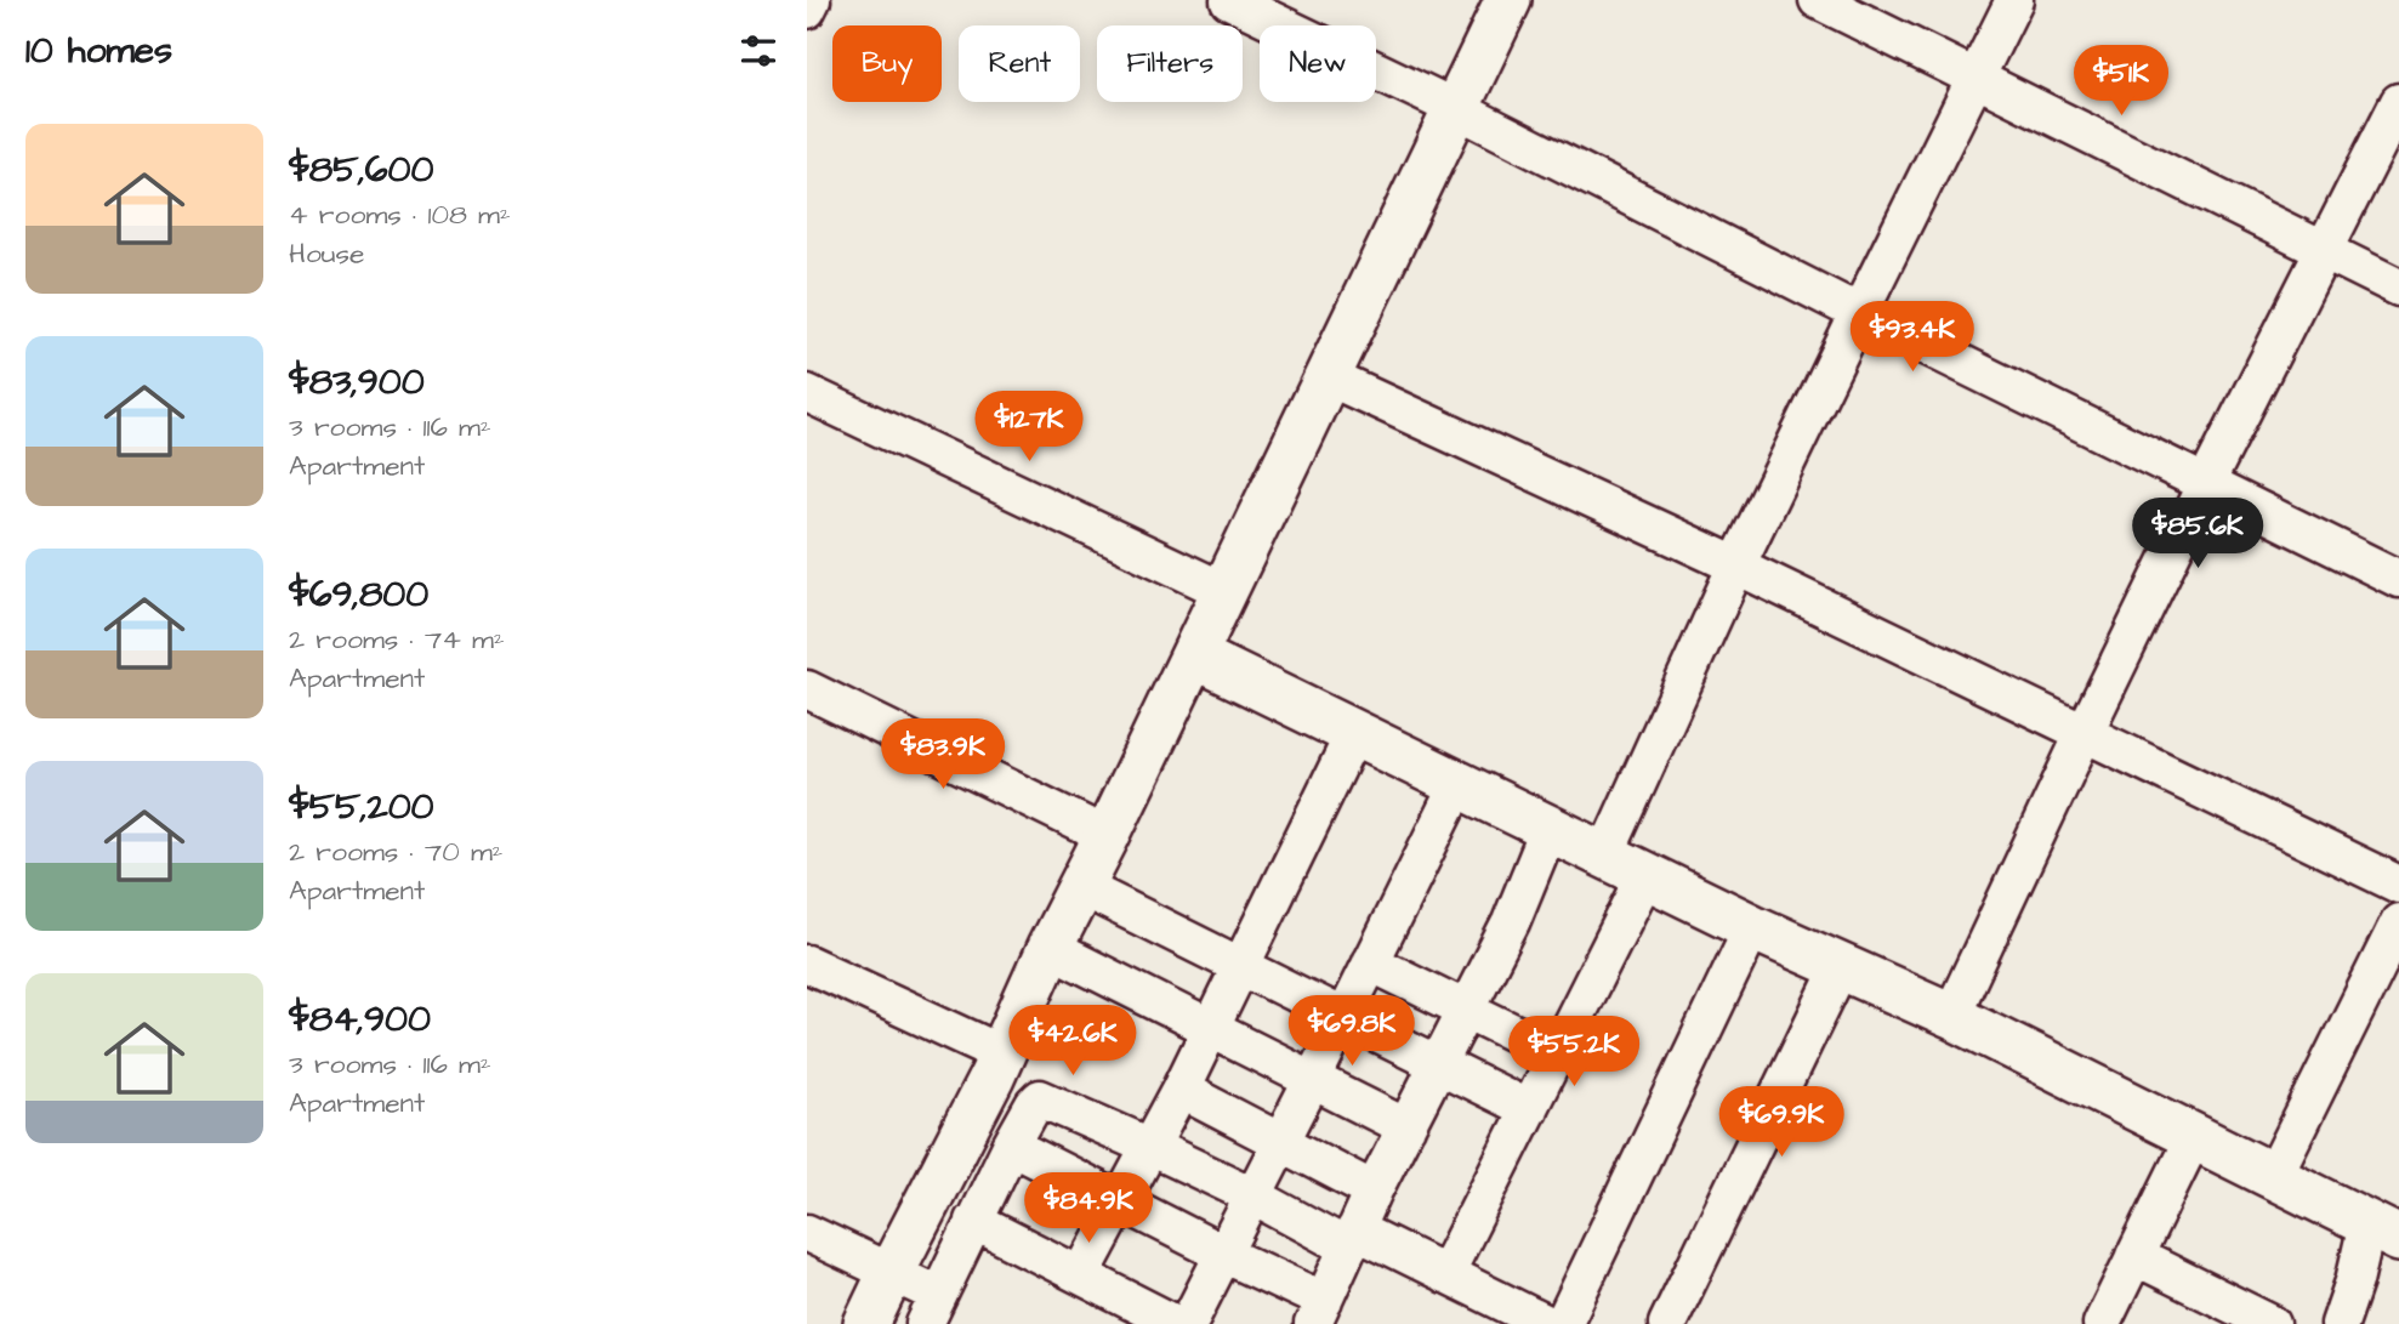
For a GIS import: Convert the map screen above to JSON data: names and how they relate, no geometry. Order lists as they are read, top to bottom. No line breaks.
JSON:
{"page":{"heading":"10 homes","chip":["Buy","Rent","Filters","New"],"price":["$51K","$93.4K","$127K","$85.6K","$83.9K","$69.8K","$42.6K","$55.2K","$69.9K","$84.9K"],"list":[{"name":"$85,600","note":"4 rooms · 108 m² · House"},{"name":"$83,900","note":"3 rooms · 116 m² · Apartment"},{"name":"$69,800","note":"2 rooms · 74 m² · Apartment"},{"name":"$55,200","note":"2 rooms · 70 m² · Apartment"},{"name":"$84,900","note":"3 rooms · 116 m² · Apartment"}]}}
